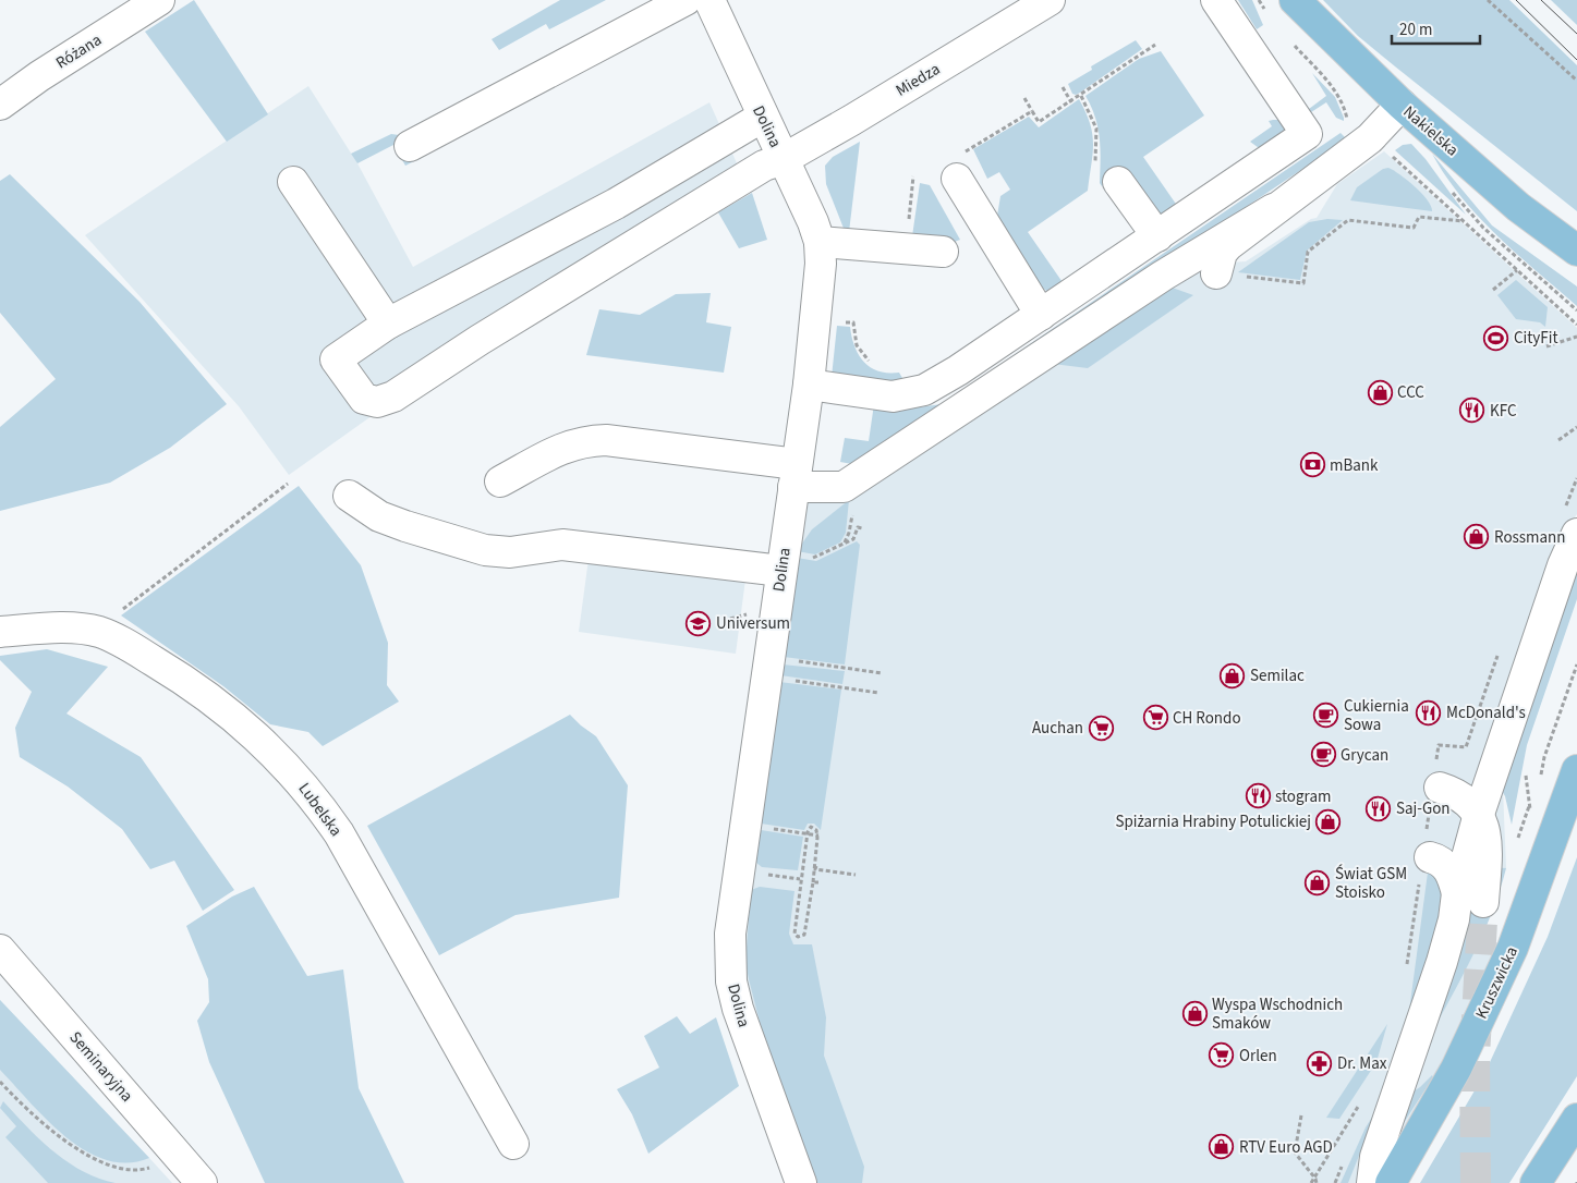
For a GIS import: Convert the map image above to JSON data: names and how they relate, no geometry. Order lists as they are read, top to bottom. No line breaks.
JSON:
{"streets":{"main road":["Nakielska","Kruszwicka"],"street":["Różana","Miedza","Dolina","Lubelska","Seminaryjna"]},"crossings":[["Miedza","Dolina"]],"places":{"sports":["CityFit"],"shop":["CCC","Rossmann","Semilac","Spiżarnia Hrabiny Potulickiej","Świat GSM Stoisko","Wyspa Wschodnich Smaków","RTV Euro AGD"],"restaurant":["KFC","McDonald's","stogram","Saj-Gon"],"bank":["mBank"],"school or university":["Universum"],"cafe":["Cukiernia Sowa","Grycan"],"supermarket":["CH Rondo","Auchan","Orlen"],"pharmacy":["Dr. Max"]},"scale_bar":"20 m"}
